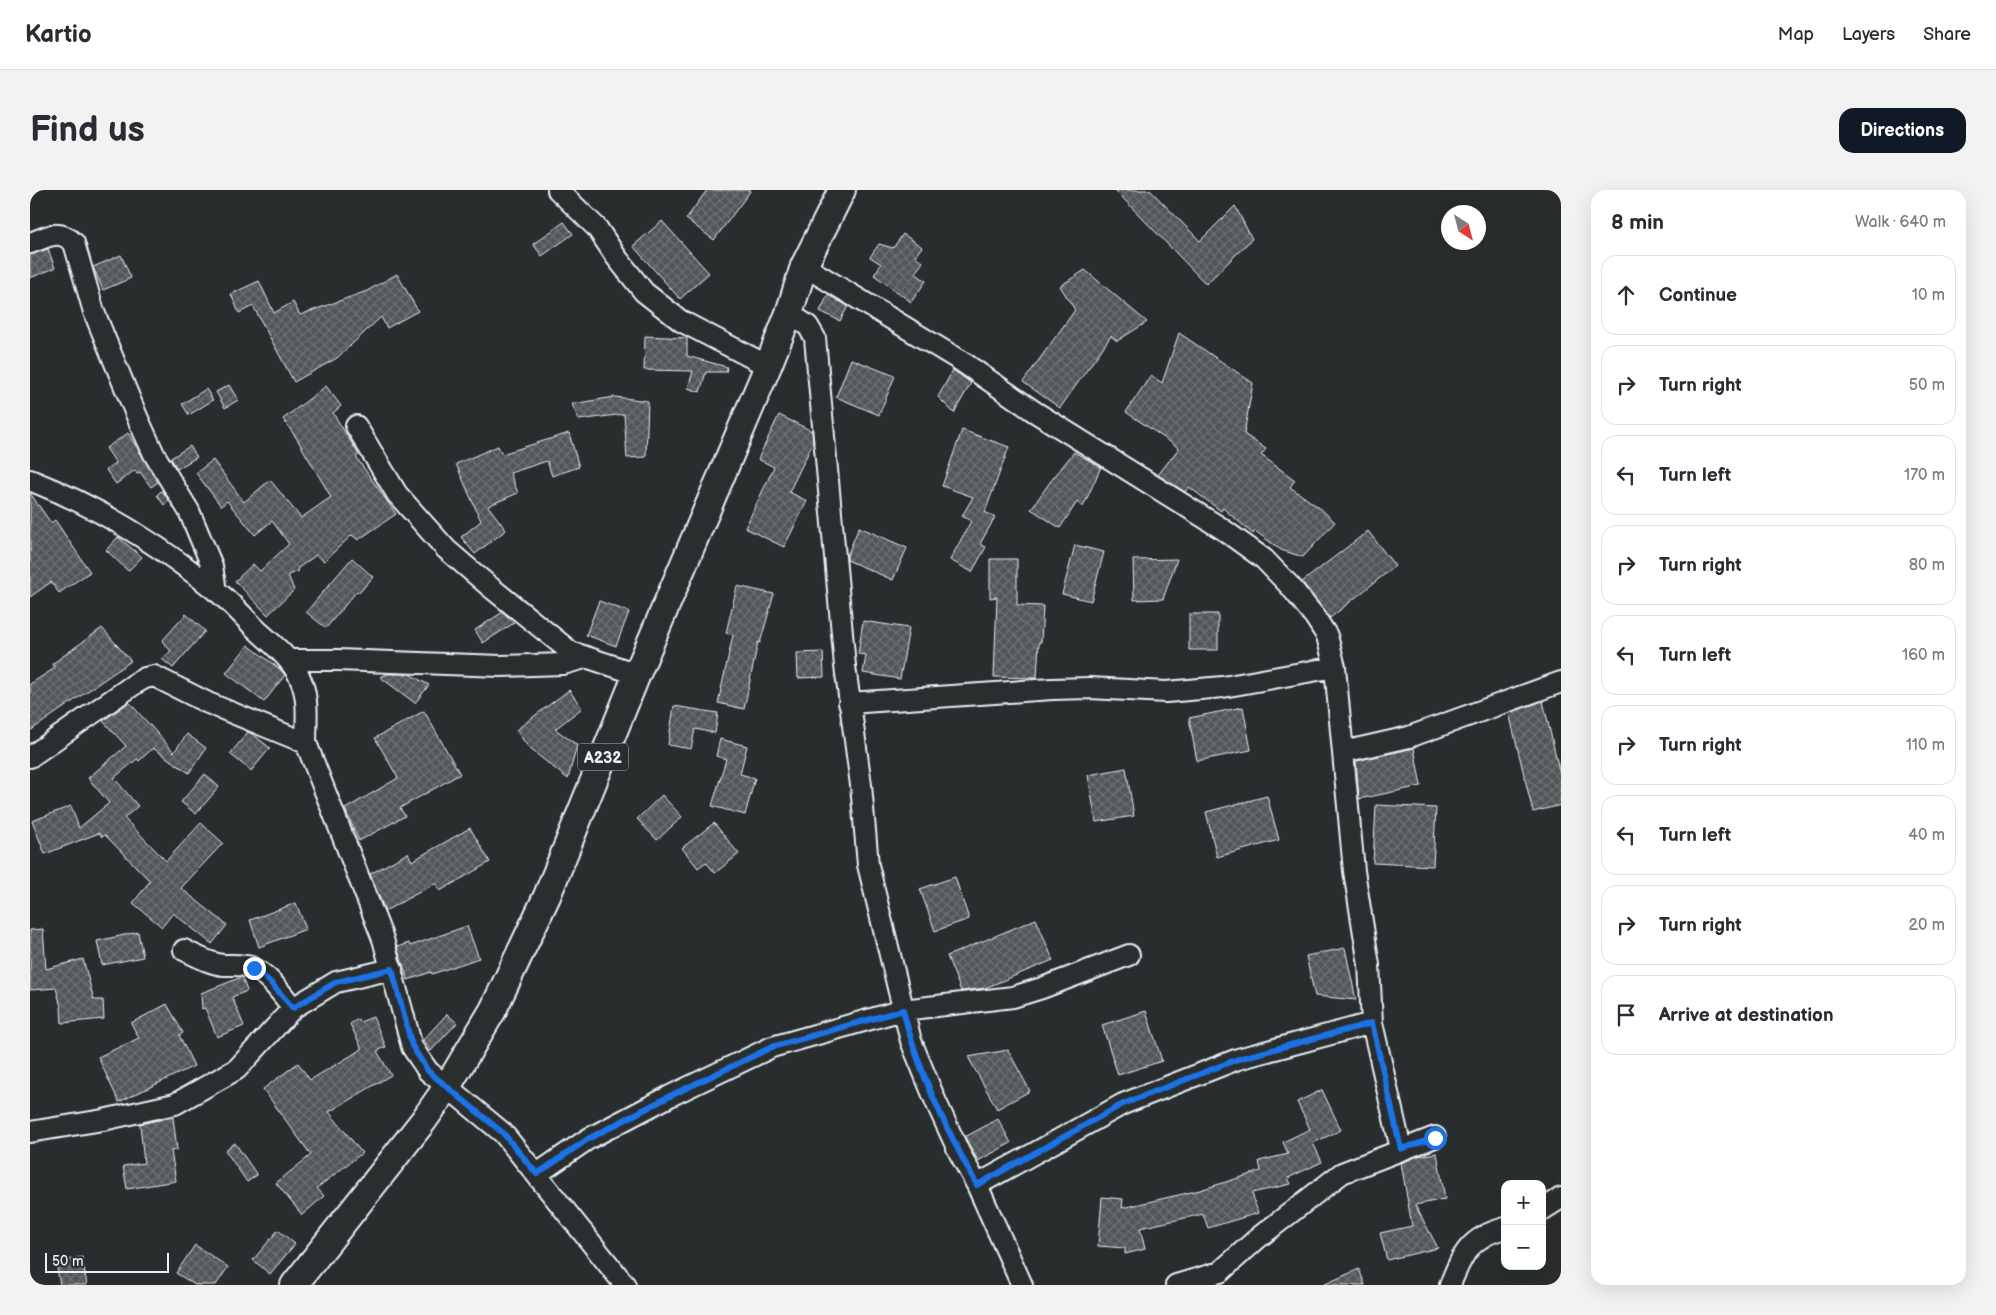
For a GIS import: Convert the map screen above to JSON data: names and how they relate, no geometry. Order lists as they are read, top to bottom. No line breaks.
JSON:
{"streets":{"main road":["A232"]},"scale_bar":"50 m","north":"bottom right","page":{"header":"Kartio","nav":["Map","Layers","Share"],"buttons":"Directions","title":"Find us","heading":["8 min","Walk · 640 m"],"list":[["Continue","10 m"],["Turn right","50 m"],["Turn left","170 m"],["Turn right","80 m"],["Turn left","160 m"],["Turn right","110 m"],["Turn left","40 m"],["Turn right","20 m"],"Arrive at destination"],"map_buttons":["+","−"],"scale":"50 m"}}
